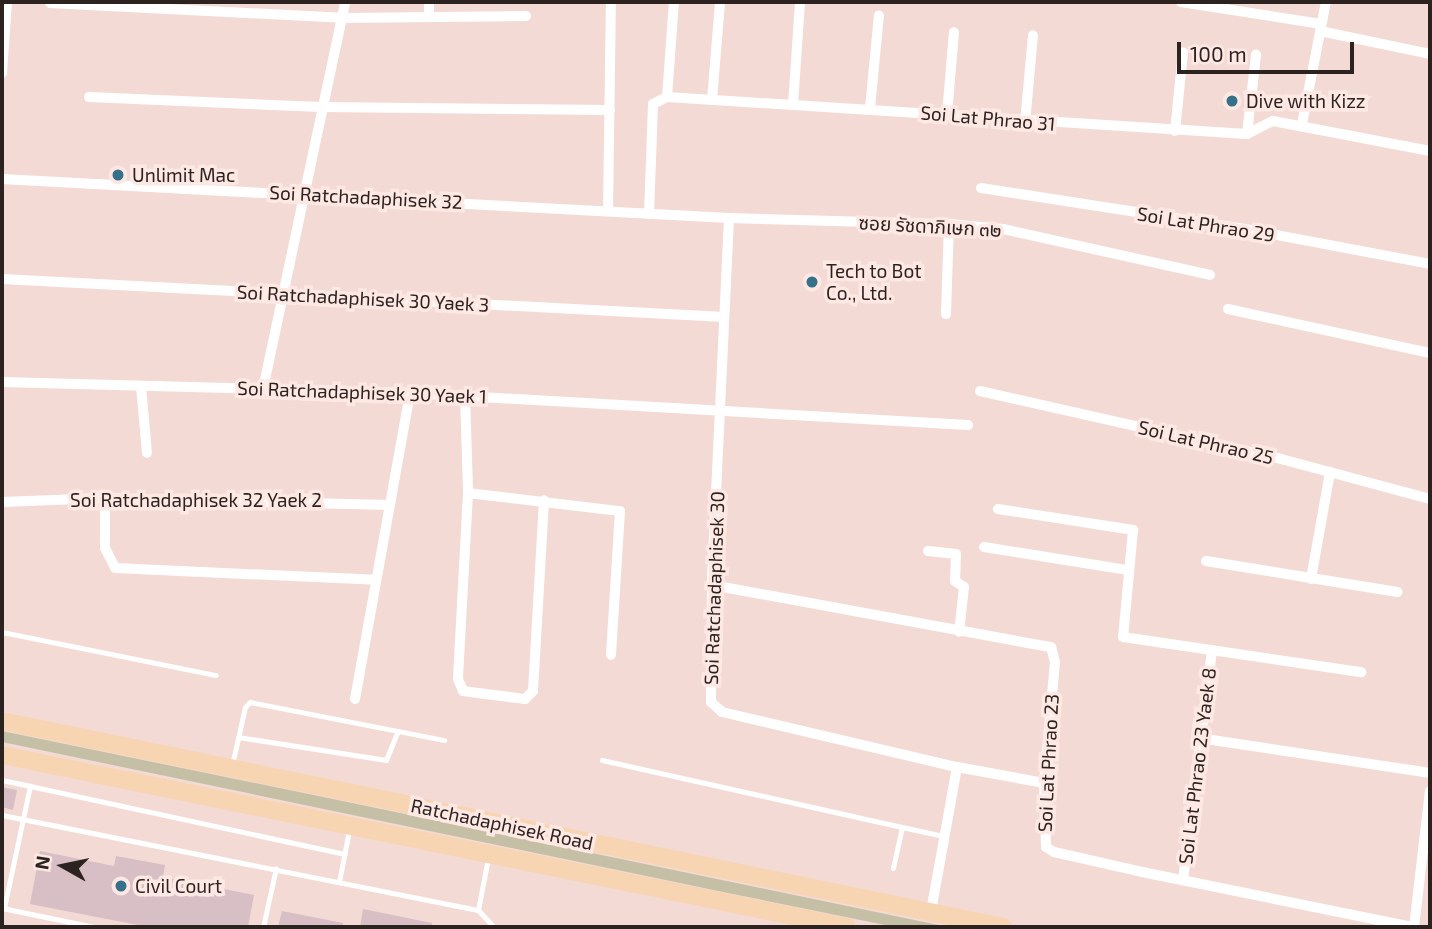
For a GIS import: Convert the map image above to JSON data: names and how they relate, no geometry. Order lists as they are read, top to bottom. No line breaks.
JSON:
{"streets":{"main road":["Ratchadaphisek Road"],"street":["Soi Lat Phrao 31","Soi Ratchadaphisek 32","Soi Lat Phrao 29","ซอย รัชดาภิเษก ๓๒","Soi Ratchadaphisek 30 Yaek 3","Soi Ratchadaphisek 30 Yaek 1","Soi Lat Phrao 25","Soi Ratchadaphisek 32 Yaek 2","Soi Ratchadaphisek 30","Soi Lat Phrao 23","Soi Lat Phrao 23 Yaek 8"]},"crossings":[["Soi Ratchadaphisek 32","ซอย รัชดาภิเษก ๓๒"],["Soi Ratchadaphisek 32","Soi Ratchadaphisek 30"],["ซอย รัชดาภิเษก ๓๒","Soi Ratchadaphisek 30"],["Soi Ratchadaphisek 30 Yaek 3","Soi Ratchadaphisek 30"],["Soi Ratchadaphisek 30 Yaek 1","Soi Ratchadaphisek 30"],["Soi Ratchadaphisek 30","Soi Lat Phrao 23"],["Soi Lat Phrao 23","Soi Lat Phrao 23 Yaek 8"]],"places":["Dive with Kizz","Unlimit Mac","Tech to Bot Co., Ltd.","Civil Court"],"scale_bar":"100 m","north":"left"}
